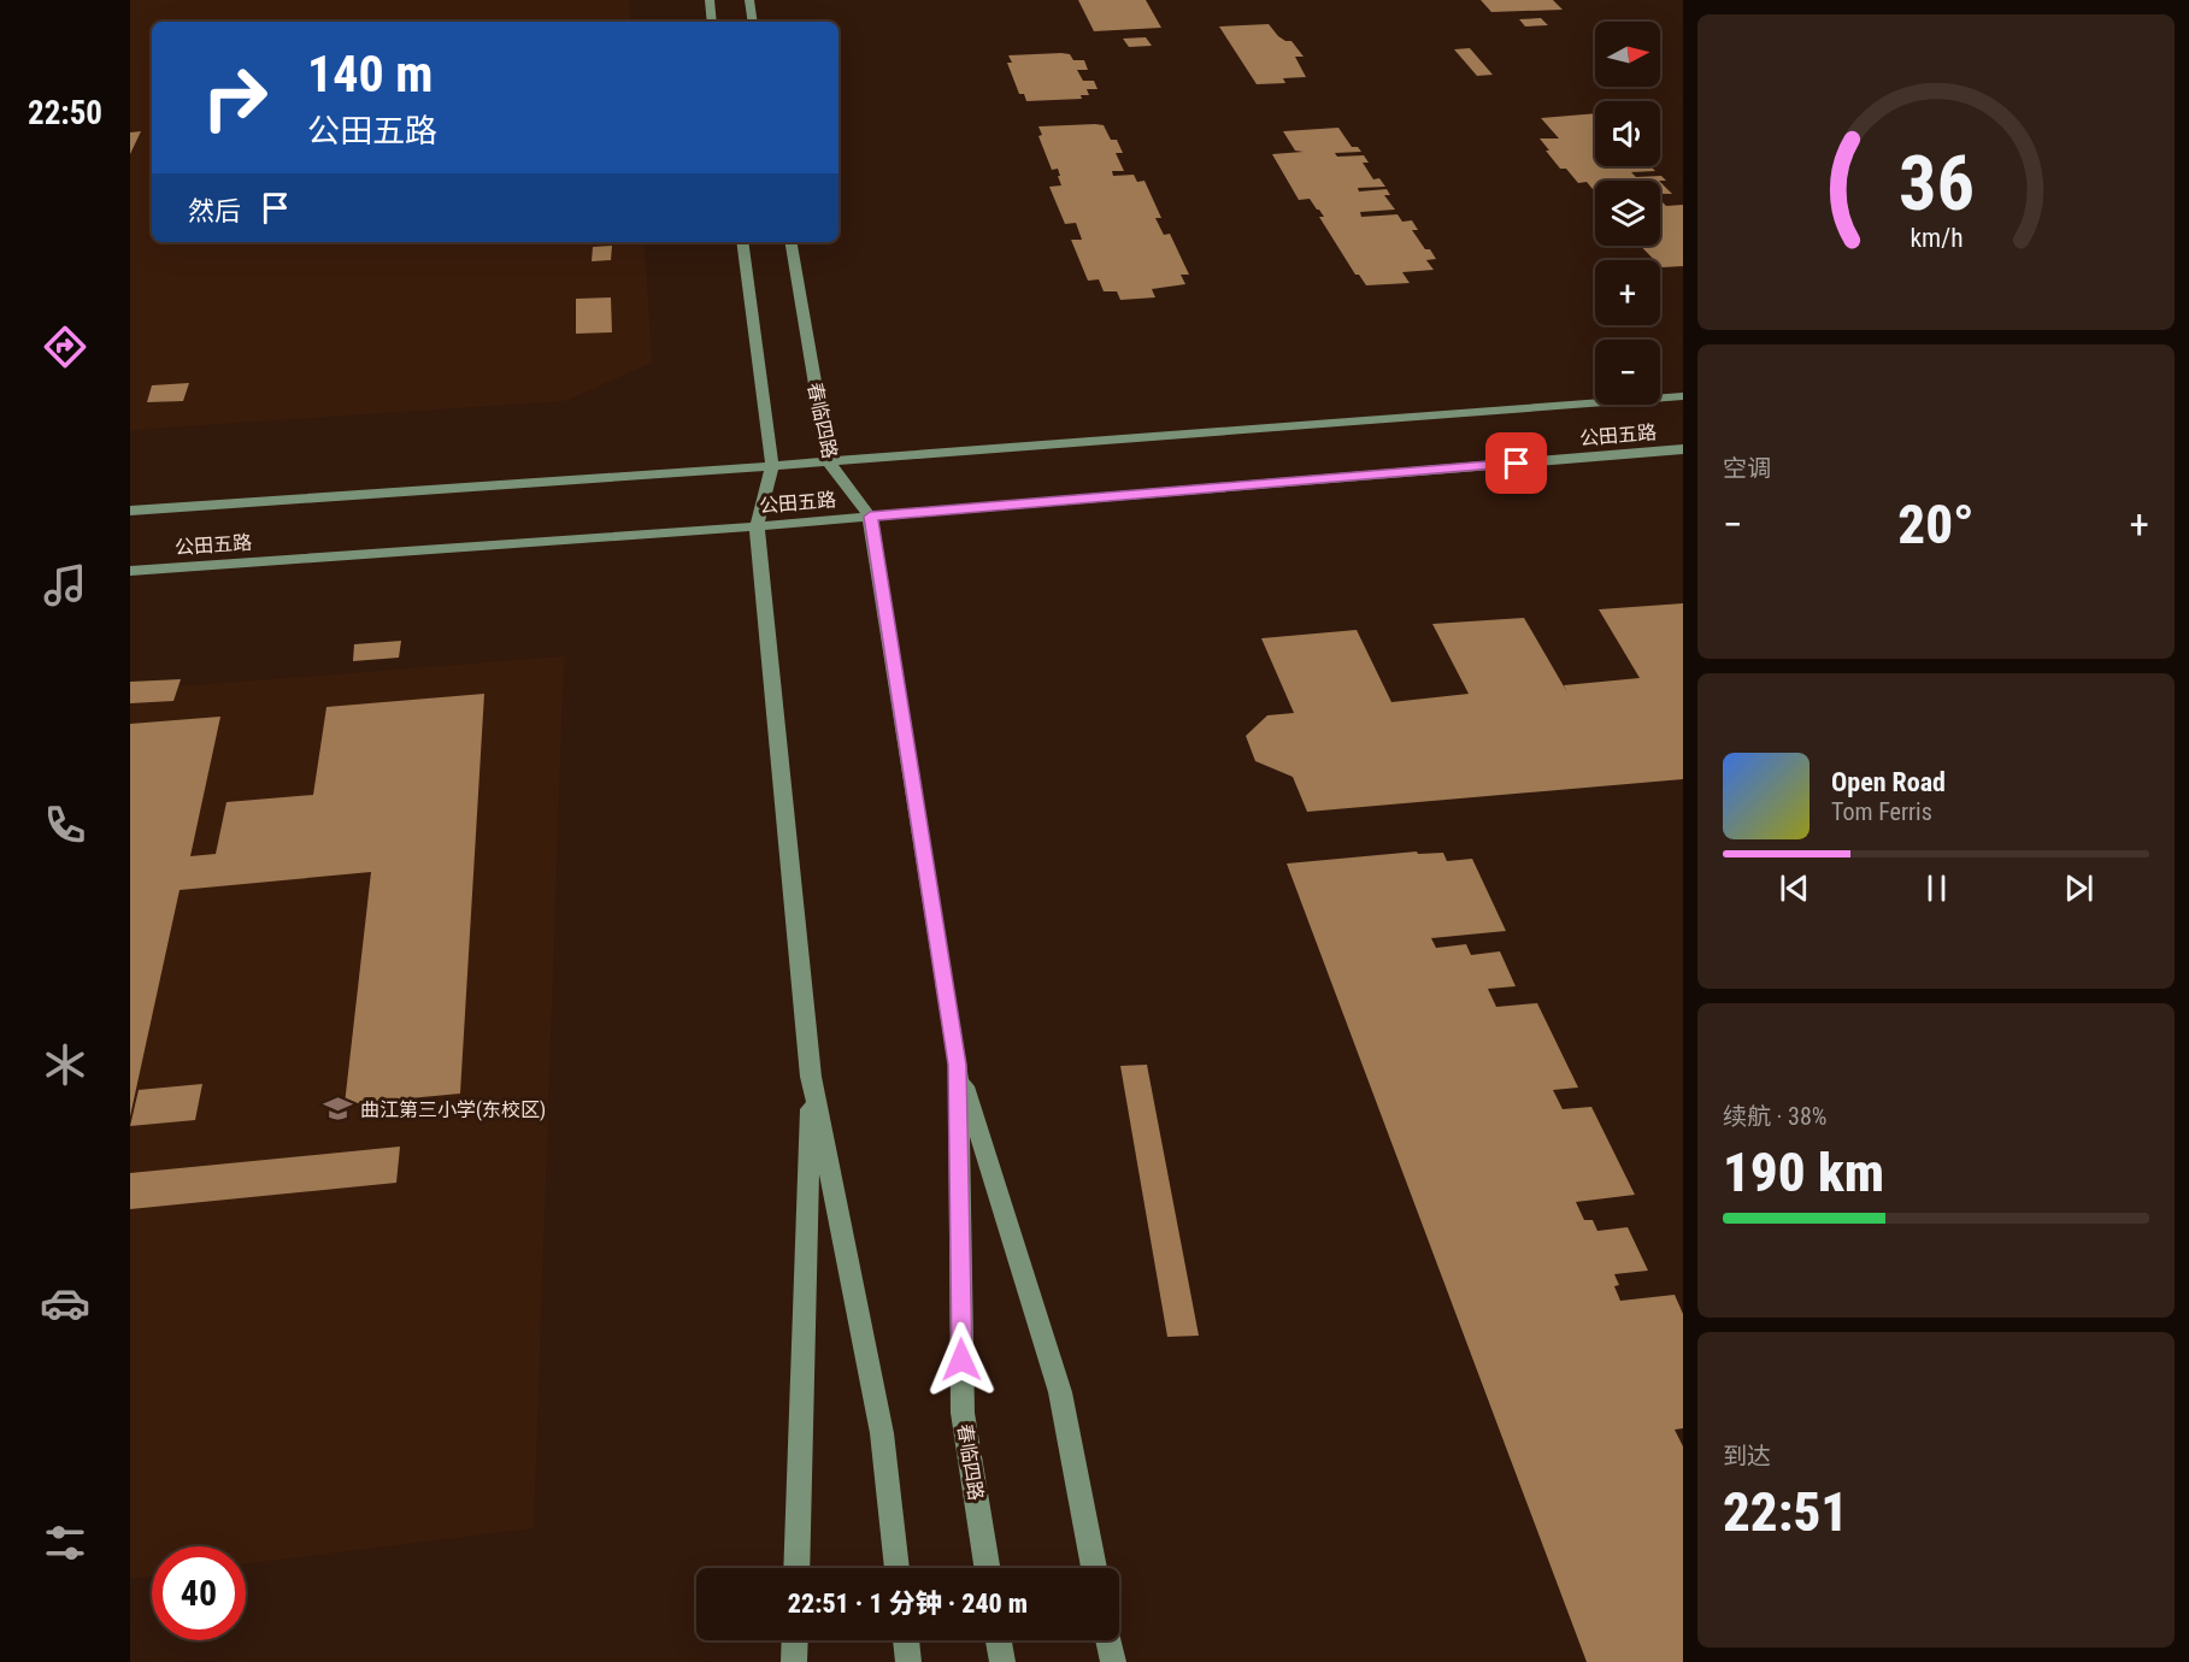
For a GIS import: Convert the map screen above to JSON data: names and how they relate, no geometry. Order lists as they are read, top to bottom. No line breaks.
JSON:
{"streets":{"street":["春临四路","公田五路"]},"crossings":[["春临四路","公田五路"]],"places":{"school or university":["曲江第三小学(东校区)"]},"north":"right","page":{"tabs":"22:50","map_buttons":["+","−"],"turn":["140 m","公田五路"],"then":"然后","tile":["空调",["续航 · 38%","190 km"],["到达","22:51"]],"heat":["−","20°","+"],"song":["Open Road","Tom Ferris"],"limit":"40","trip":"22:51 · 1 分钟 · 240 m","gauge":["36","km/h"]}}
